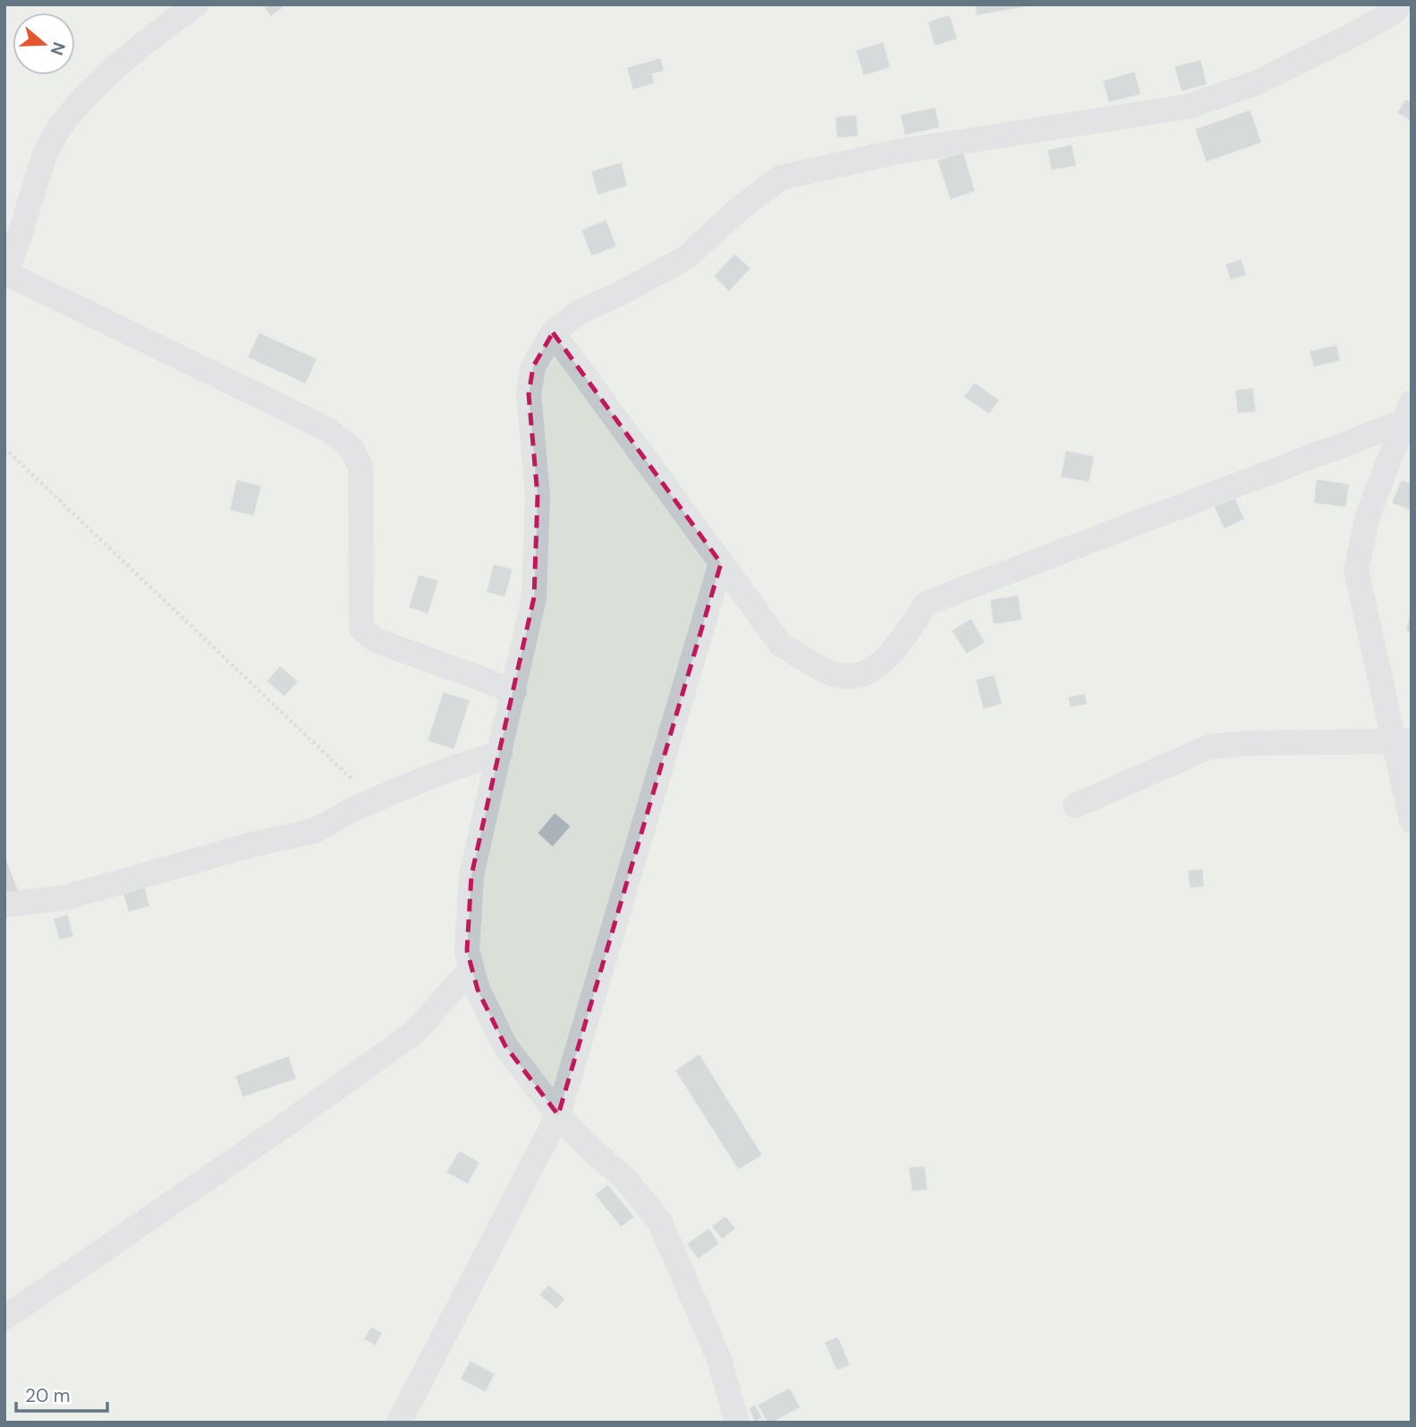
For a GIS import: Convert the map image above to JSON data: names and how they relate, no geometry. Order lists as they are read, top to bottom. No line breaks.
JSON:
{"scale_bar":"20 m","north":"right"}
